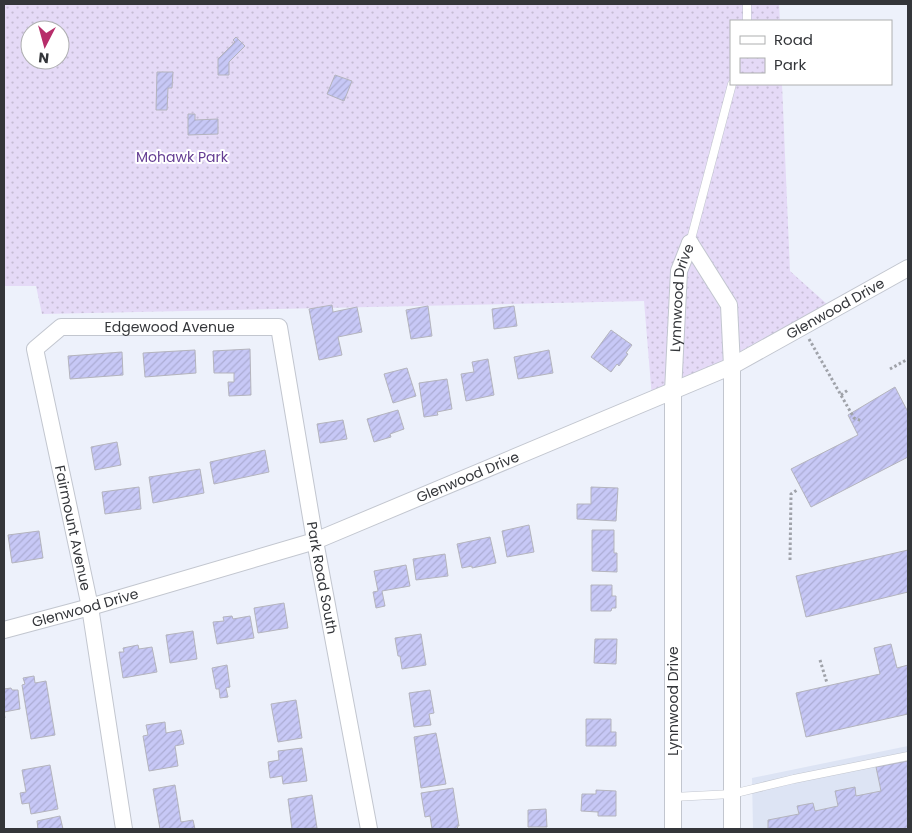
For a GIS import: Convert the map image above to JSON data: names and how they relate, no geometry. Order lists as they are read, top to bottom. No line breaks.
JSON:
{"streets":{"street":["Lynnwood Drive","Glenwood Drive","Edgewood Avenue","Fairmount Avenue","Park Road South"]},"crossings":[["Lynnwood Drive","Glenwood Drive"],["Glenwood Drive","Fairmount Avenue"],["Glenwood Drive","Park Road South"],["Edgewood Avenue","Fairmount Avenue"],["Edgewood Avenue","Park Road South"]],"parks":["Mohawk Park"],"legend":["Road","Park"],"north":"bottom"}
